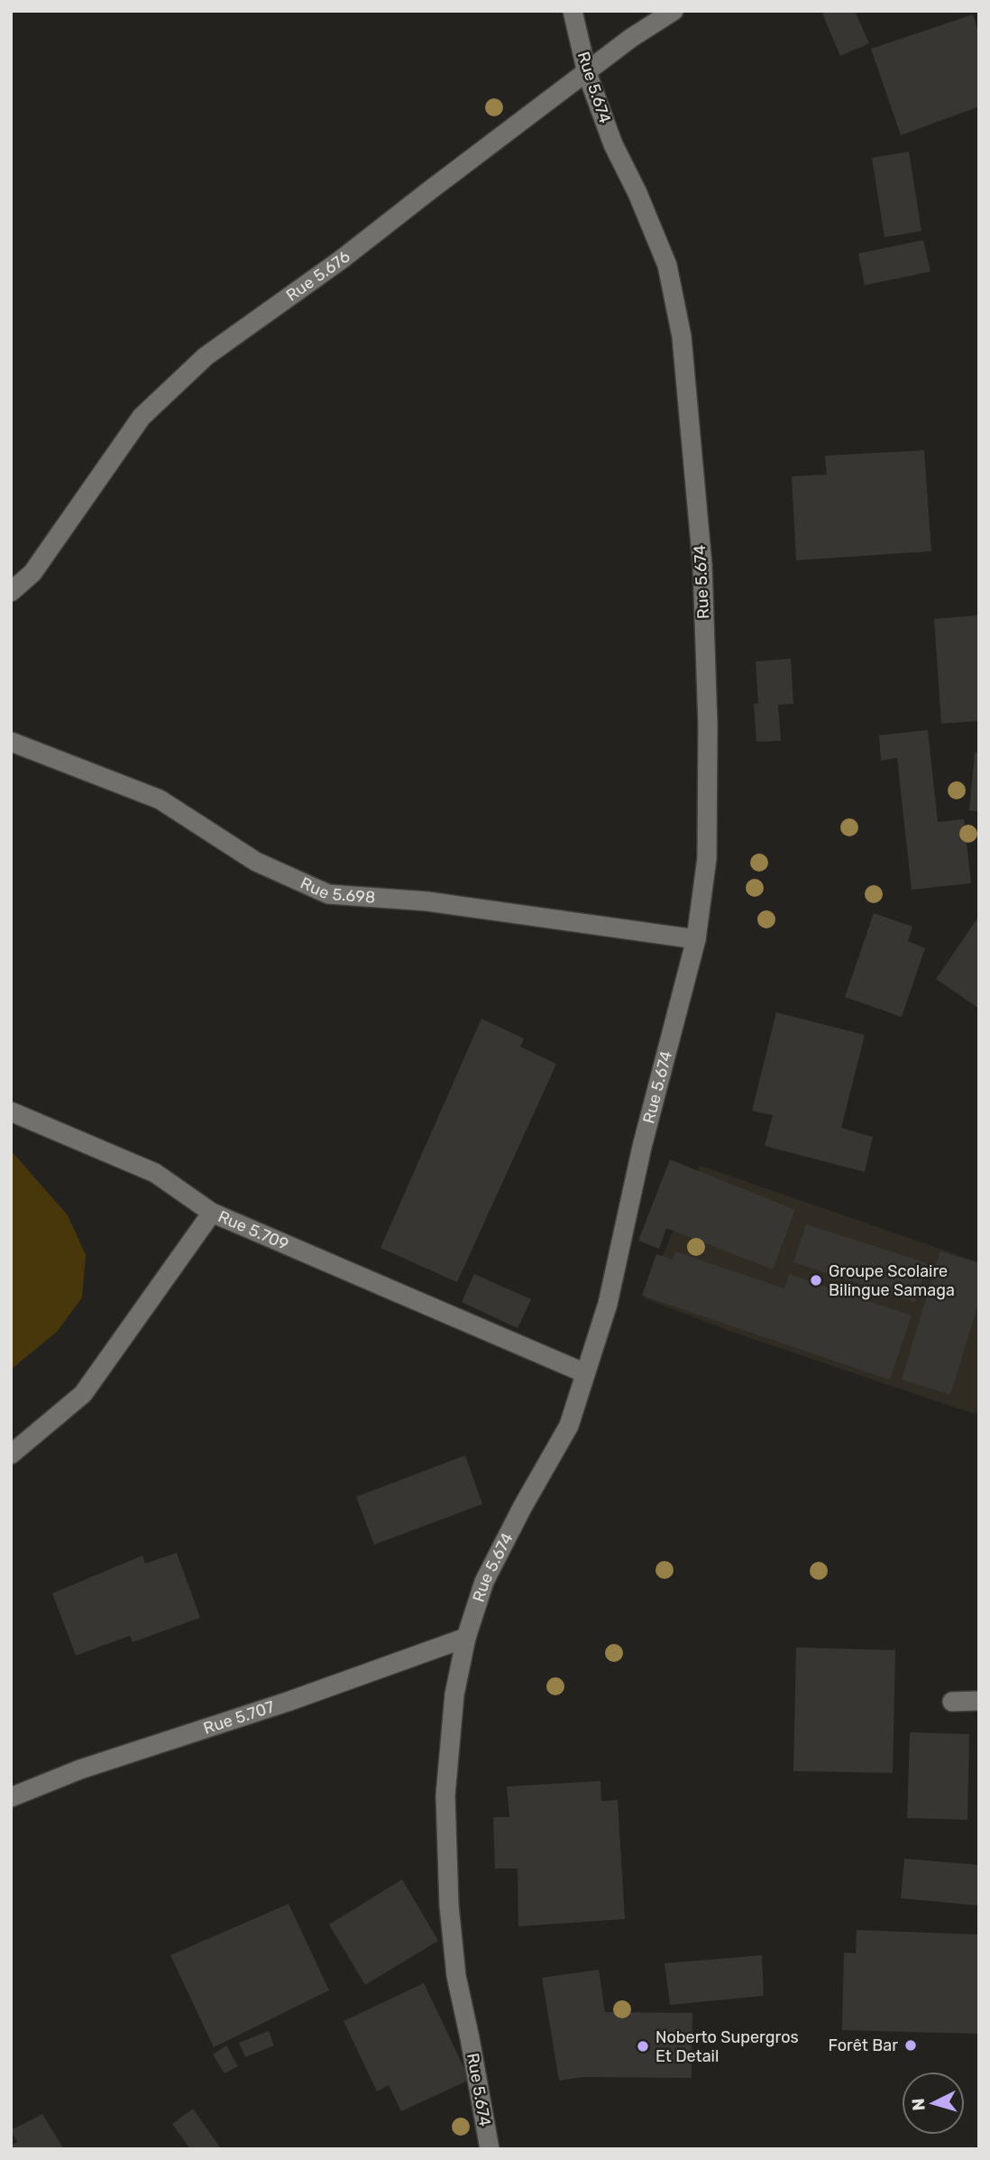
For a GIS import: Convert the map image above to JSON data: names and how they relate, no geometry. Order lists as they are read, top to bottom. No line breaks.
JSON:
{"streets":{"street":["Rue 5.674","Rue 5.676","Rue 5.698","Rue 5.709","Rue 5.707"]},"crossings":[["Rue 5.674","Rue 5.676"],["Rue 5.674","Rue 5.698"],["Rue 5.674","Rue 5.709"],["Rue 5.674","Rue 5.707"]],"places":["Groupe Scolaire Bilingue Samaga","Forêt Bar","Noberto Supergros Et Detail"],"north":"left"}
